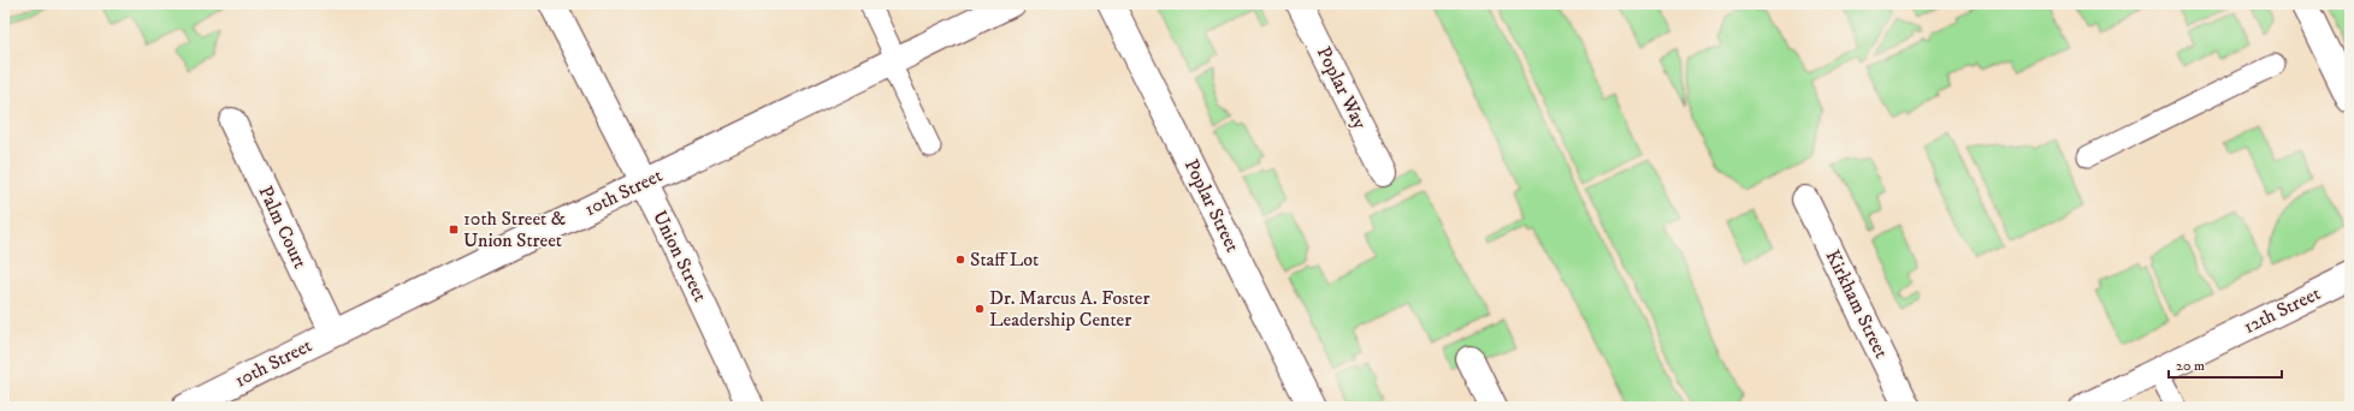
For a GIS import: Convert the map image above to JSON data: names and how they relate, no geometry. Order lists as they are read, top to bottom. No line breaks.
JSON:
{"streets":{"street":["Poplar Way","10th Street","Poplar Street","Palm Court","Union Street","Kirkham Street","12th Street"]},"crossings":[["10th Street","Palm Court"],["10th Street","Union Street"]],"places":{"transit":["10th Street & Union Street"],"other":["Staff Lot","Dr. Marcus A. Foster Leadership Center"]},"scale_bar":"20 m"}
